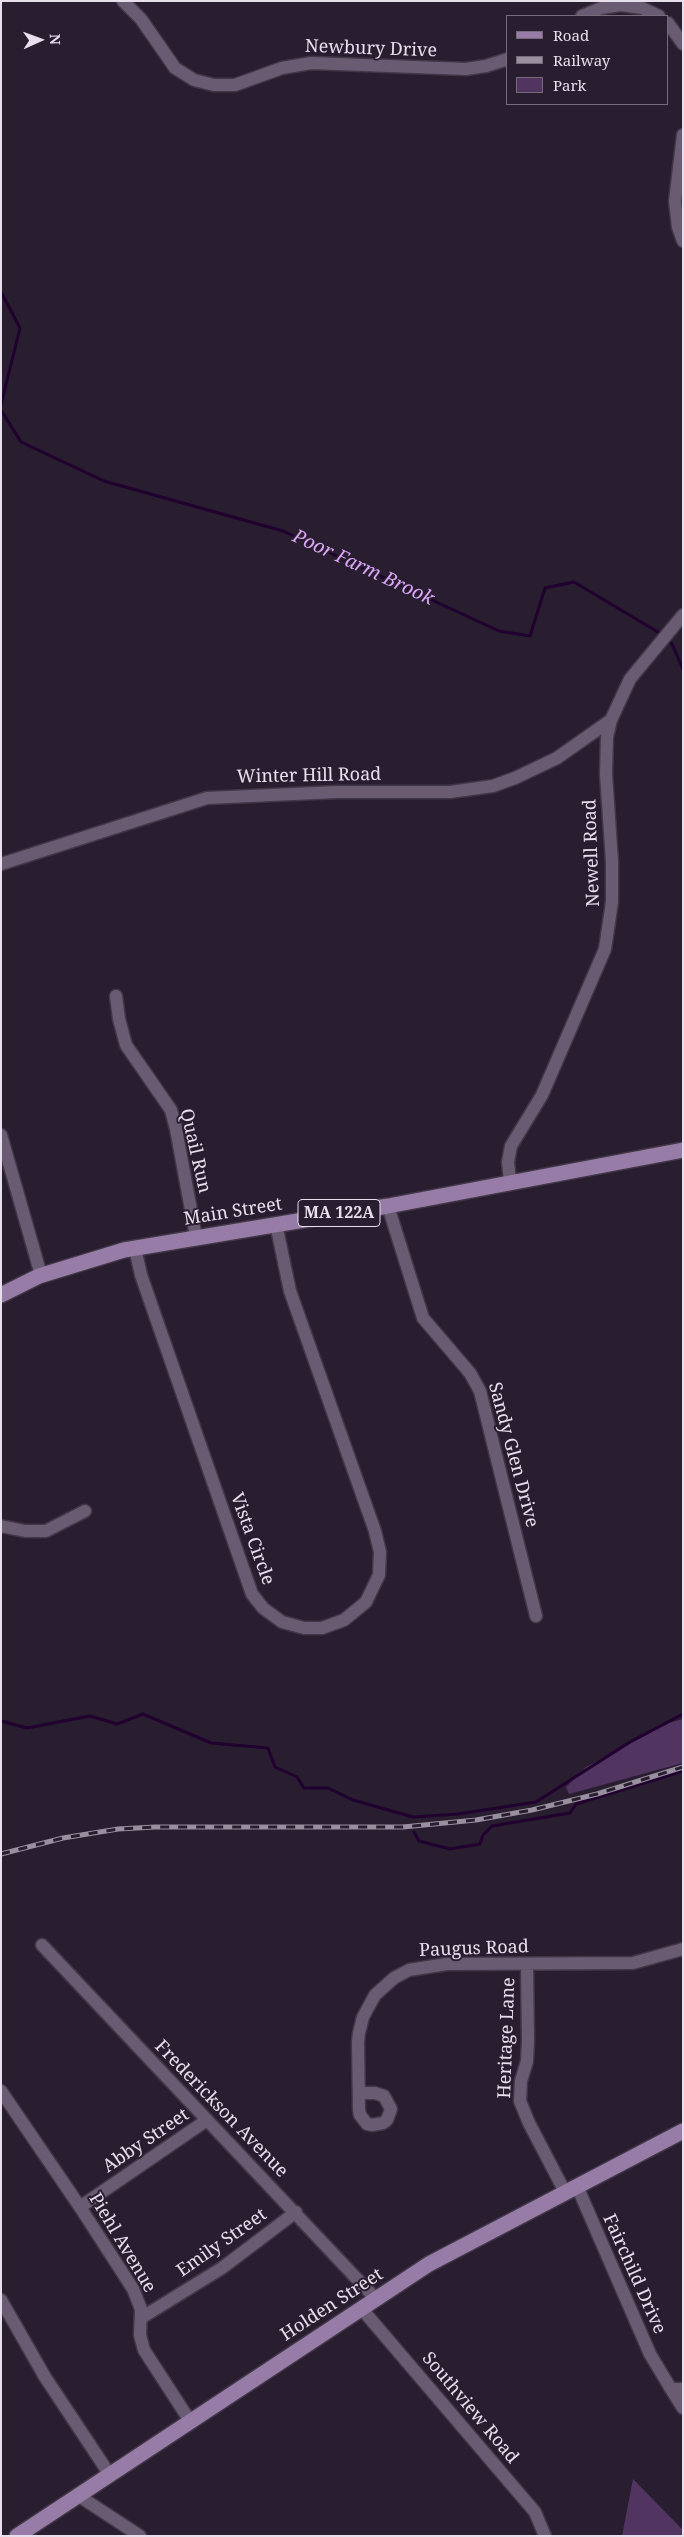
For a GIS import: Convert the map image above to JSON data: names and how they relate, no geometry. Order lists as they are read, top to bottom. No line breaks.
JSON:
{"streets":{"main road":["Main Street","MA 122A","Holden Street"],"street":["Newbury Drive","Winter Hill Road","Newell Road","Quail Run","Sandy Glen Drive","Vista Circle","Paugus Road","Heritage Lane","Frederickson Avenue","Abby Street","Piehl Avenue","Emily Street","Fairchild Drive","Southview Road"]},"crossings":[["Winter Hill Road","Newell Road"],["Newell Road","Main Street"],["Quail Run","Main Street"],["Main Street","Sandy Glen Drive"],["Main Street","Vista Circle"],["Paugus Road","Heritage Lane"],["Heritage Lane","Fairchild Drive"],["Heritage Lane","Holden Street"],["Frederickson Avenue","Abby Street"],["Frederickson Avenue","Emily Street"],["Frederickson Avenue","Holden Street"],["Abby Street","Piehl Avenue"],["Piehl Avenue","Emily Street"],["Piehl Avenue","Holden Street"],["Fairchild Drive","Holden Street"],["Holden Street","Southview Road"]],"water":["Poor Farm Brook"],"legend":["Road","Railway","Park"],"north":"right"}
